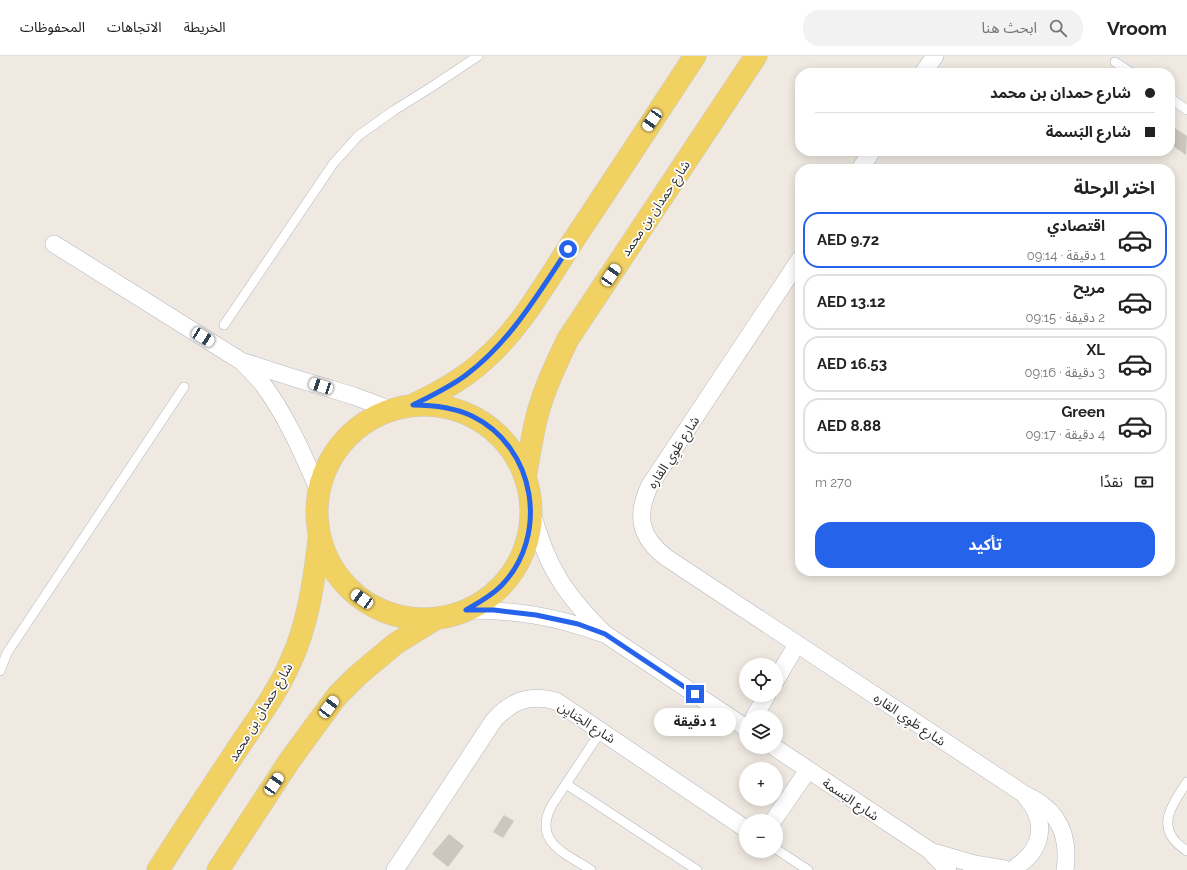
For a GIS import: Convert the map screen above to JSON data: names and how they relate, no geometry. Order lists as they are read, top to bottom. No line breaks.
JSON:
{"streets":{"main road":["شارع حمدان بن محمد"],"street":["شارع طَوِي القاره","شارع الجَنايِن","شارع البَسمة"]},"crossings":[["شارع طَوِي القاره","شارع البَسمة"]],"page":{"header":"Vroom","search":"ابحث هنا","nav":["الخريطة","الاتجاهات","المحفوظات"],"banner":["شارع حمدان بن محمد","شارع البَسمة"],"heading":"اختر الرحلة","list":[{"name":"اقتصادي","note":"1 دقيقة · 09:14","value":"AED 9.72"},{"name":"مريح","note":"2 دقيقة · 09:15","value":"AED 13.12"},{"name":"XL","note":"3 دقيقة · 09:16","value":"AED 16.53"},{"name":"Green","note":"4 دقيقة · 09:17","value":"AED 8.88"}],"pay":["نقدًا","270 m"],"buttons":"تأكيد","map_buttons":["+","−"],"bubble":"1 دقيقة"}}
